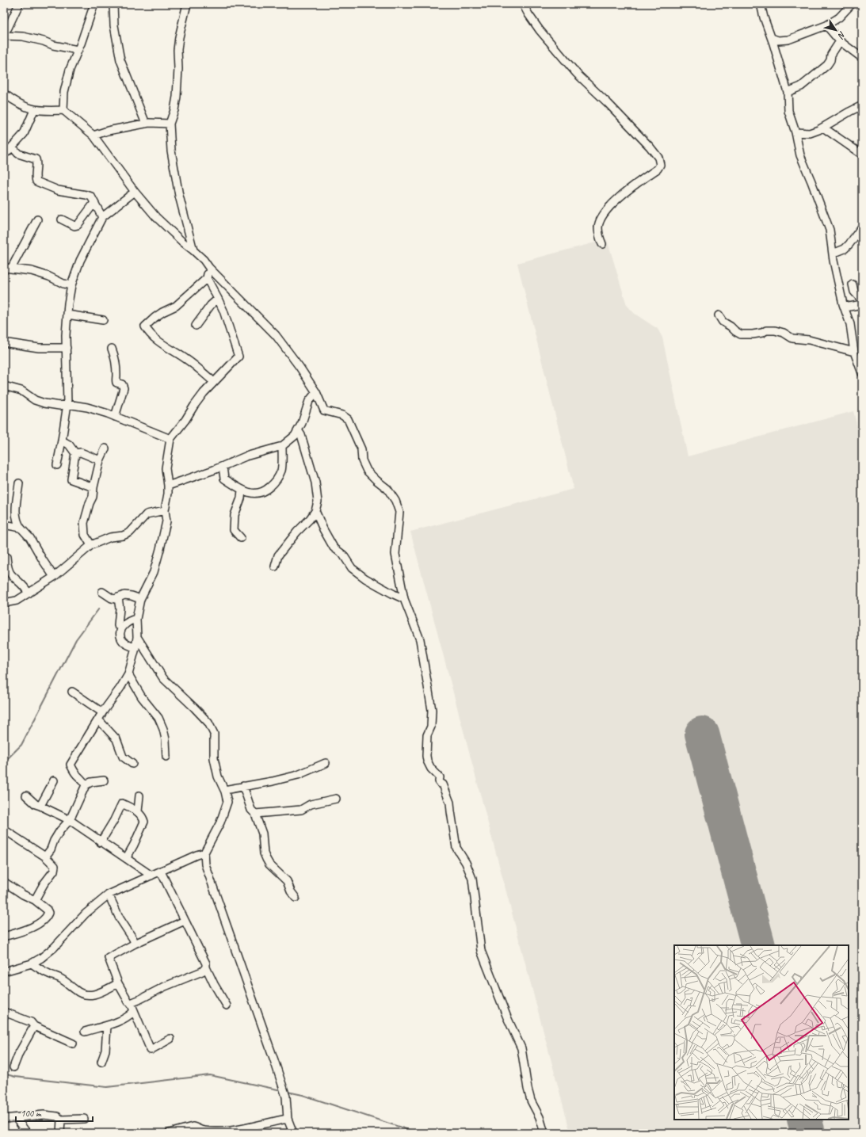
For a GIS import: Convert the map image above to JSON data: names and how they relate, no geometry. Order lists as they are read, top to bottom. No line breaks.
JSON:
{"scale_bar":"100 m","north":"bottom right"}
